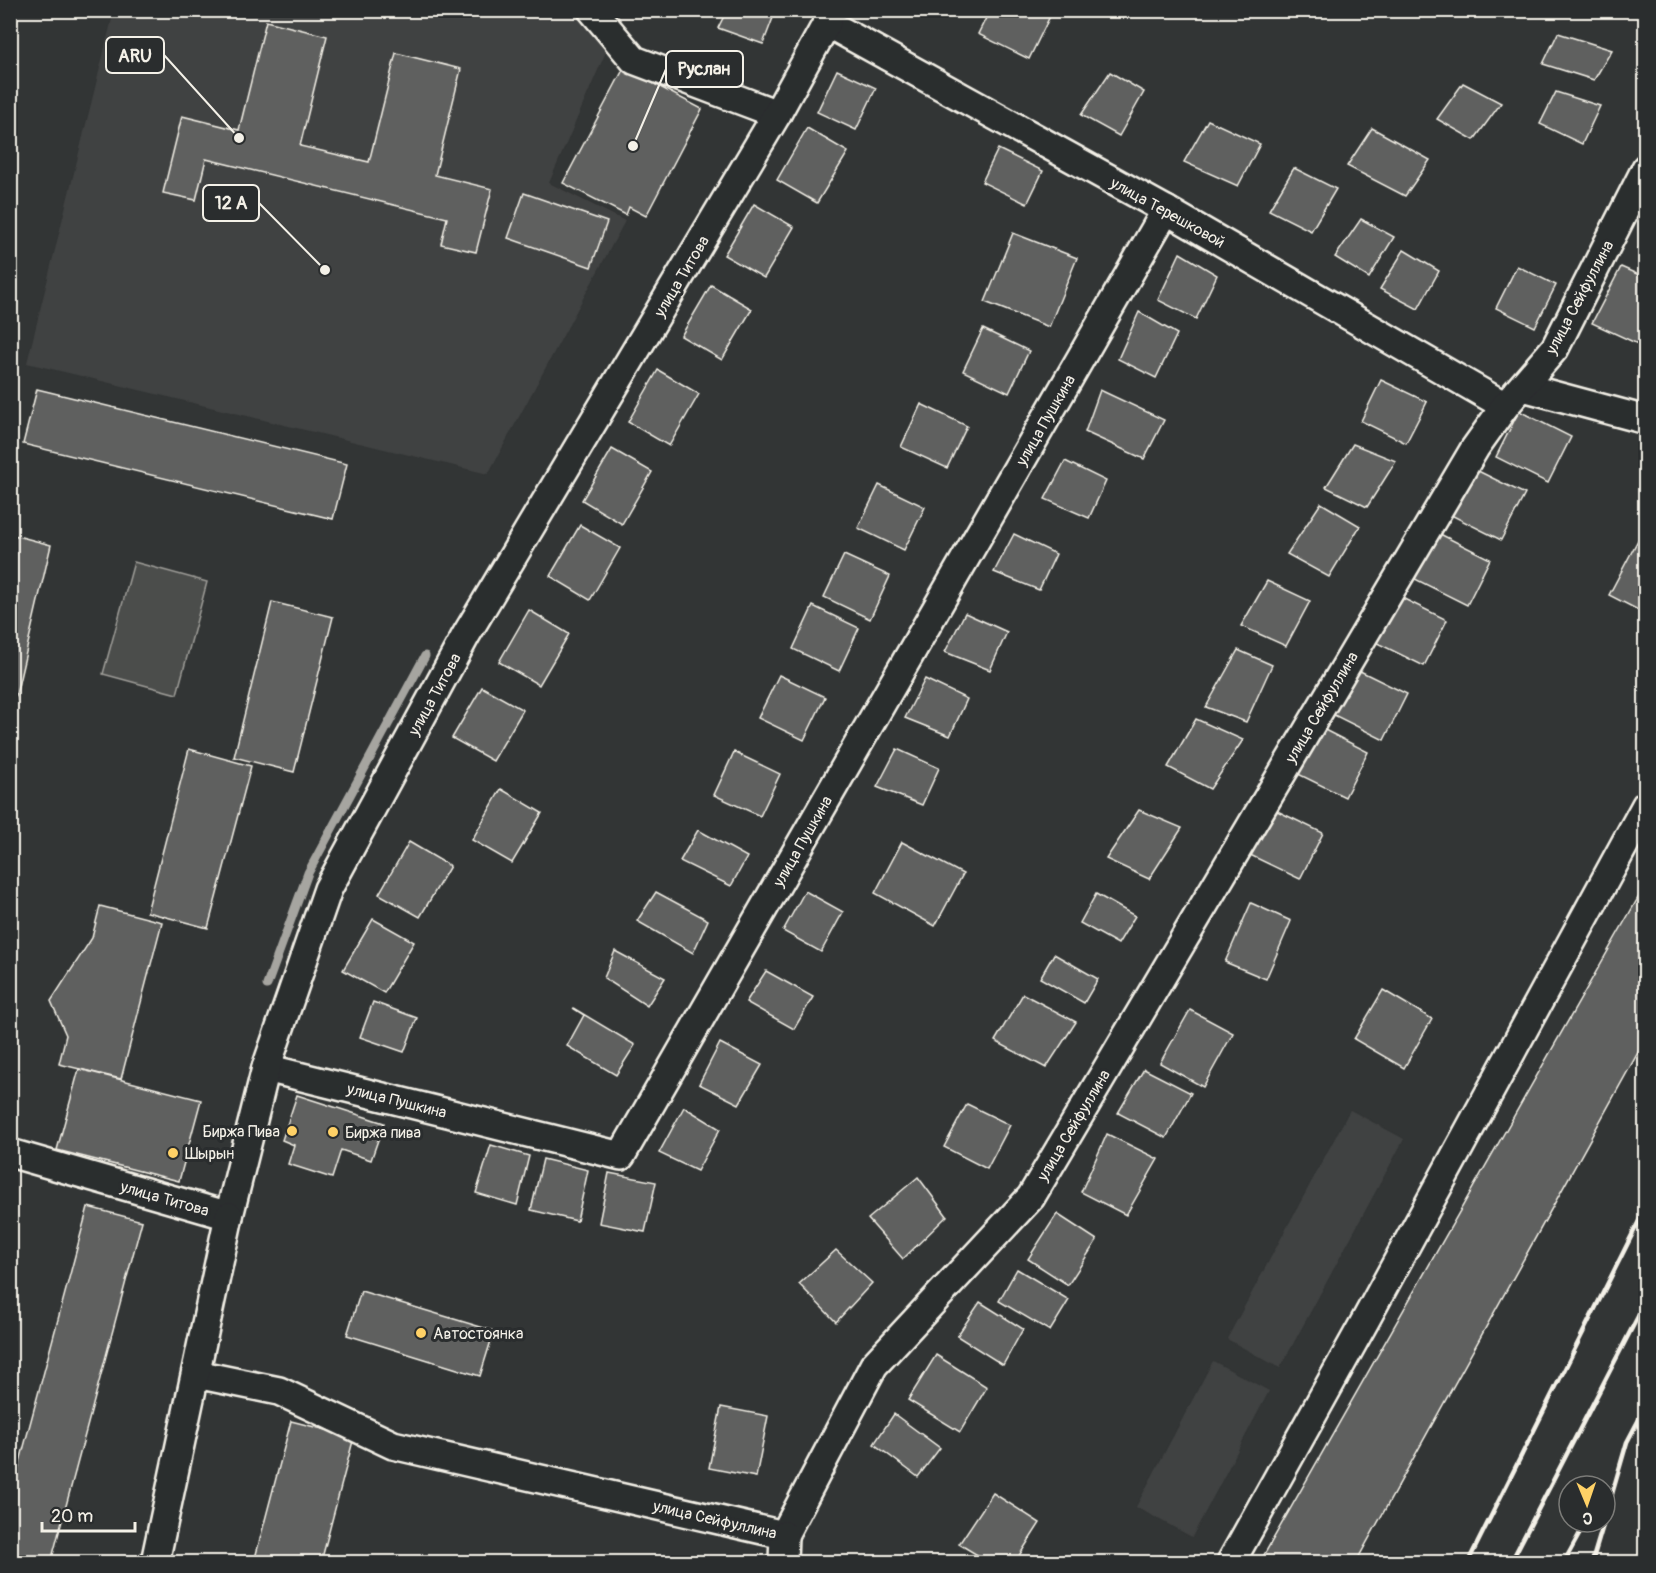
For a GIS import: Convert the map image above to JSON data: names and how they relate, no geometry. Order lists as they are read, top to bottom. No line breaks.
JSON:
{"streets":{"street":["улица Терешковой","улица Титова","улица Сейфуллина","улица Пушкина"]},"crossings":[["улица Терешковой","улица Титова"],["улица Терешковой","улица Сейфуллина"],["улица Терешковой","улица Пушкина"],["улица Титова","улица Пушкина"]],"places":["ARU","Руслан","12 А","Биржа Пива","Биржа пива","Шырын","Автостоянка"],"scale_bar":"20 m","north":"bottom"}
